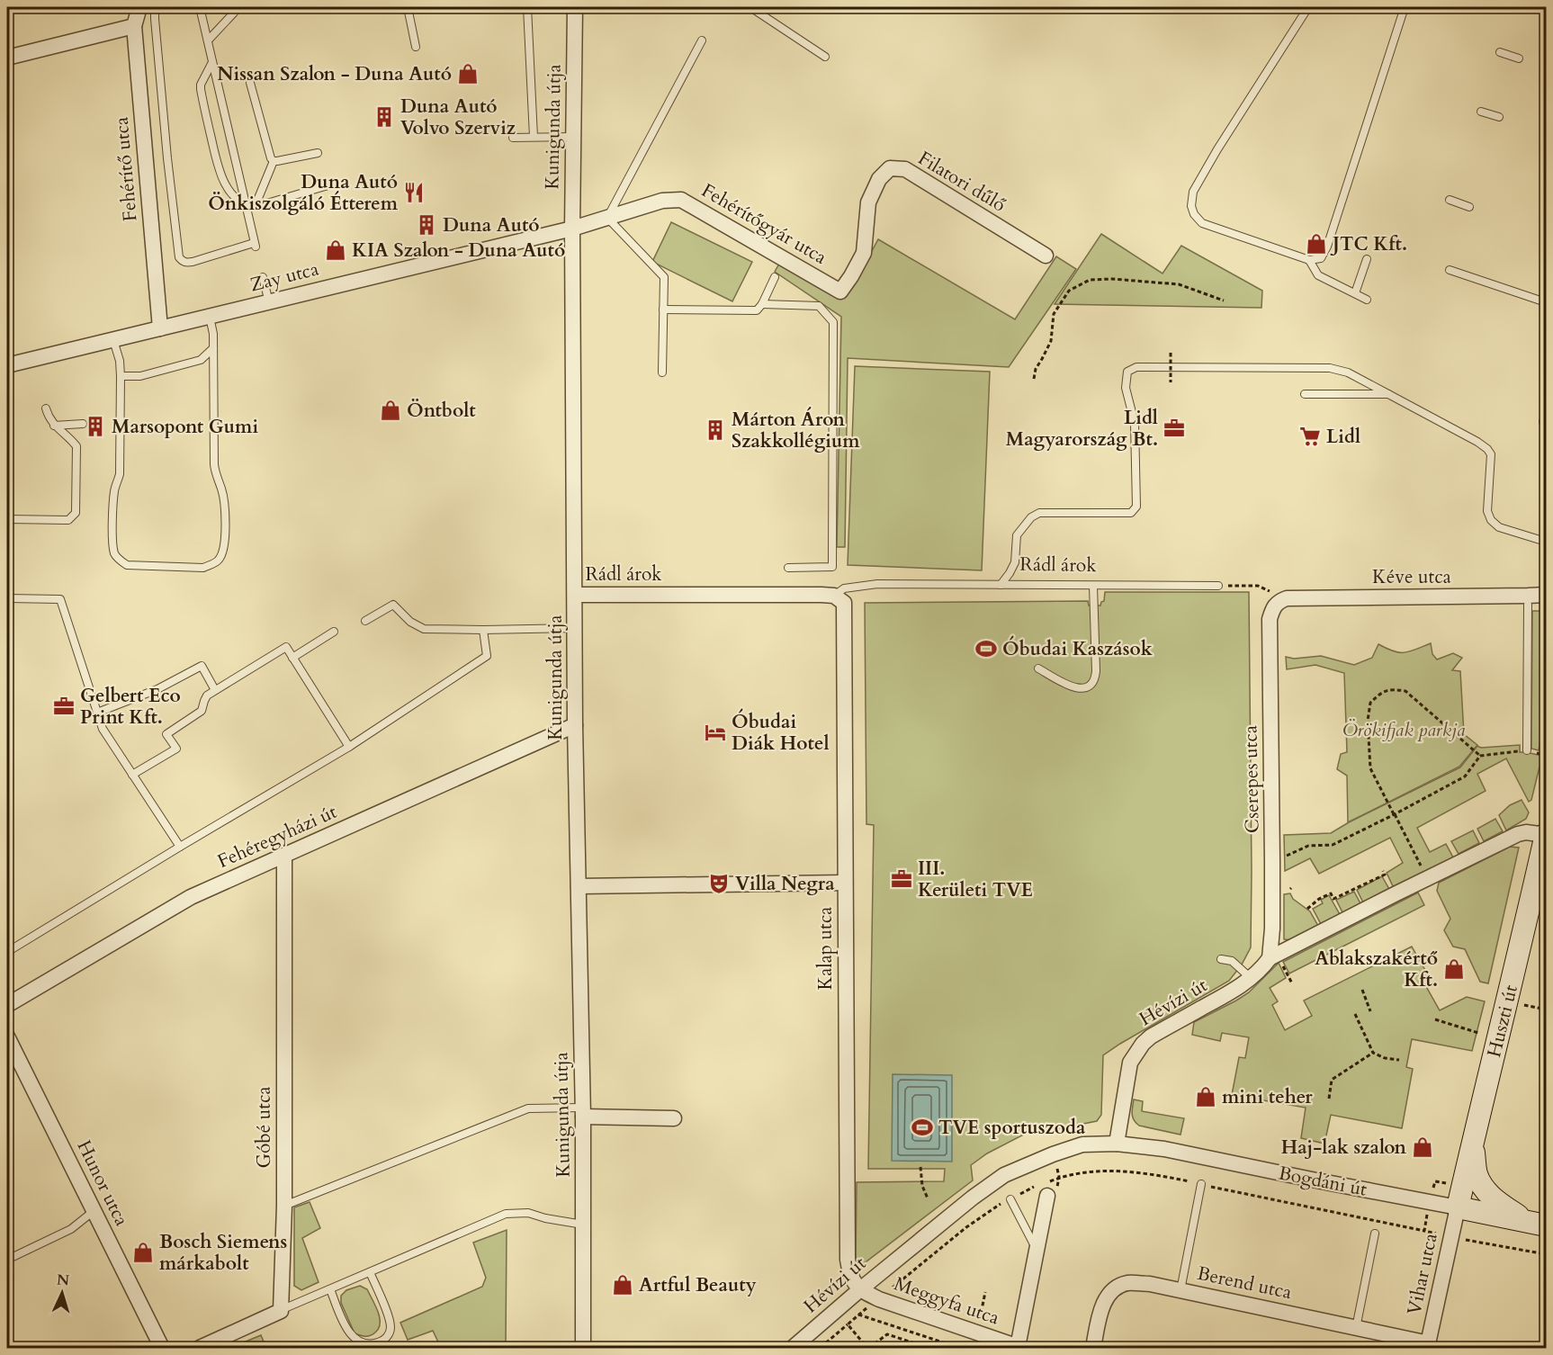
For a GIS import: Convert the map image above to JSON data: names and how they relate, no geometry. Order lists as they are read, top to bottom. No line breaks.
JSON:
{"streets":{"street":["Kunigunda útja","Fehérítő utca","Filatori dűlő","Fehérítőgyár utca","Zay utca","Rádl árok","Kéve utca","Cserepes utca","Fehéregyházi út","Kalap utca","Hévízi út","Huszti út","Góbé utca","Bogdáni út","Hunor utca","Vihar utca","Berend utca","Meggyfa utca"]},"crossings":[["Kunigunda útja","Fehérítőgyár utca"],["Kunigunda útja","Zay utca"],["Kunigunda útja","Rádl árok"],["Kunigunda útja","Fehéregyházi út"],["Fehérítő utca","Zay utca"],["Filatori dűlő","Fehérítőgyár utca"],["Fehérítőgyár utca","Zay utca"],["Rádl árok","Kalap utca"],["Kéve utca","Cserepes utca"],["Cserepes utca","Hévízi út"],["Fehéregyházi út","Góbé utca"],["Kalap utca","Hévízi út"],["Kalap utca","Meggyfa utca"],["Hévízi út","Huszti út"],["Hévízi út","Bogdáni út"],["Hévízi út","Meggyfa utca"],["Huszti út","Bogdáni út"],["Huszti út","Vihar utca"],["Bogdáni út","Vihar utca"],["Vihar utca","Berend utca"]],"parks":["Örökifjak parkja"],"places":{"shop":["Nissan Szalon - Duna Autó","JTC Kft.","KIA Szalon - Duna Autó","Öntbolt","Ablakszakértő Kft.","mini teher","Haj-lak szalon","Bosch Siemens márkabolt","Artful Beauty"],"building":["Duna Autó Volvo Szerviz","Duna Autó","Marsopont Gumi","Márton Áron Szakkollégium"],"restaurant":["Duna Autó Önkiszolgáló Étterem"],"office":["Lidl Magyarország Bt.","Gelbert Eco Print Kft.","III. Kerületi TVE"],"supermarket":["Lidl"],"sports":["Óbudai Kaszások","TVE sportuszoda"],"hotel":["Óbudai Diák Hotel"],"theatre":["Villa Negra"]},"north":"top"}
